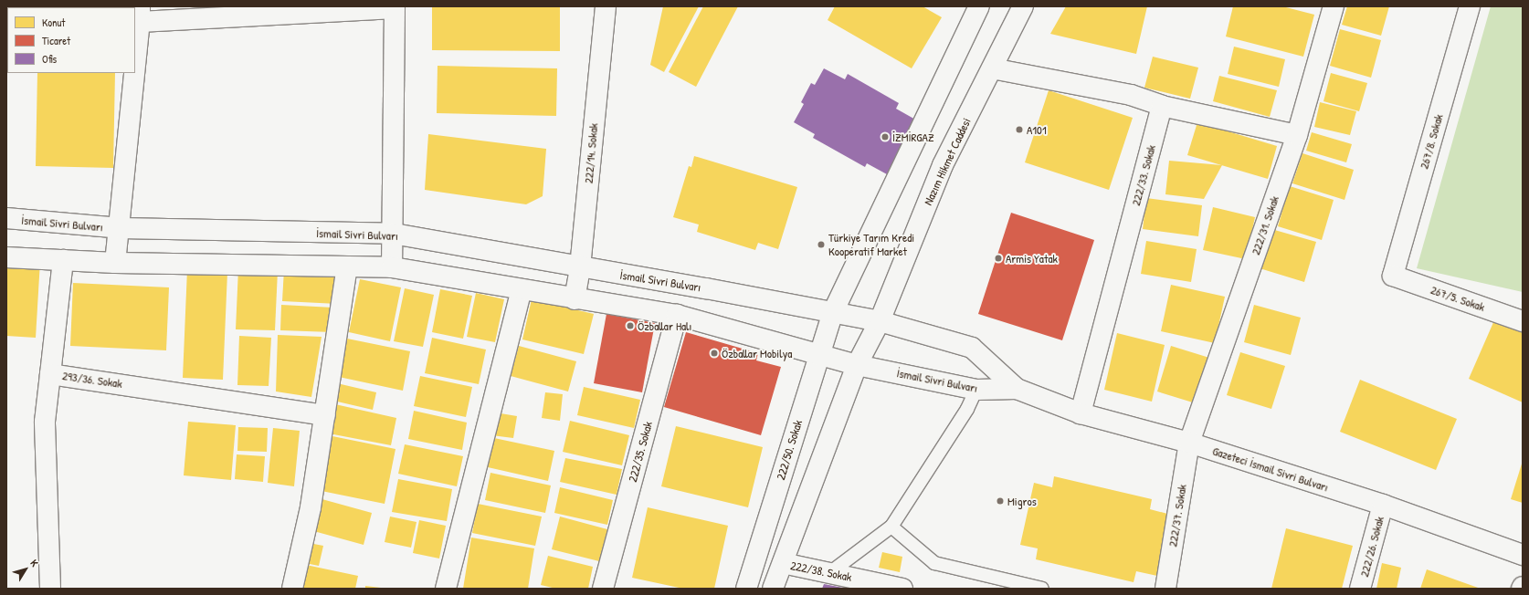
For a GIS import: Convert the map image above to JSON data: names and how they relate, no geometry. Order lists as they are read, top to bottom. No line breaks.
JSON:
{"streets":{"street":["267/8. Sokak","222/14. Sokak","Nazım Hikmet Caddesi","222/33. Sokak","İsmail Sivri Bulvarı","222/31. Sokak","267/5. Sokak","293/36. Sokak","222/50. Sokak","222/35. Sokak","Gazeteci İsmail Sivri Bulvarı","222/37. Sokak","222/26. Sokak","222/38. Sokak"]},"crossings":[["267/8. Sokak","267/5. Sokak"],["222/14. Sokak","İsmail Sivri Bulvarı"],["Nazım Hikmet Caddesi","İsmail Sivri Bulvarı"],["222/33. Sokak","Gazeteci İsmail Sivri Bulvarı"],["İsmail Sivri Bulvarı","222/50. Sokak"],["İsmail Sivri Bulvarı","222/35. Sokak"],["İsmail Sivri Bulvarı","Gazeteci İsmail Sivri Bulvarı"],["222/31. Sokak","Gazeteci İsmail Sivri Bulvarı"],["222/31. Sokak","222/37. Sokak"],["Gazeteci İsmail Sivri Bulvarı","222/37. Sokak"],["Gazeteci İsmail Sivri Bulvarı","222/26. Sokak"]],"places":["A101","İZMİRGAZ","Türkiye Tarım Kredi Kooperatif Market","Armis Yatak","Özballar Halı","Özballar Mobilya","Migros"],"legend":["Konut","Ticaret","Ofis"],"north":"top right"}
